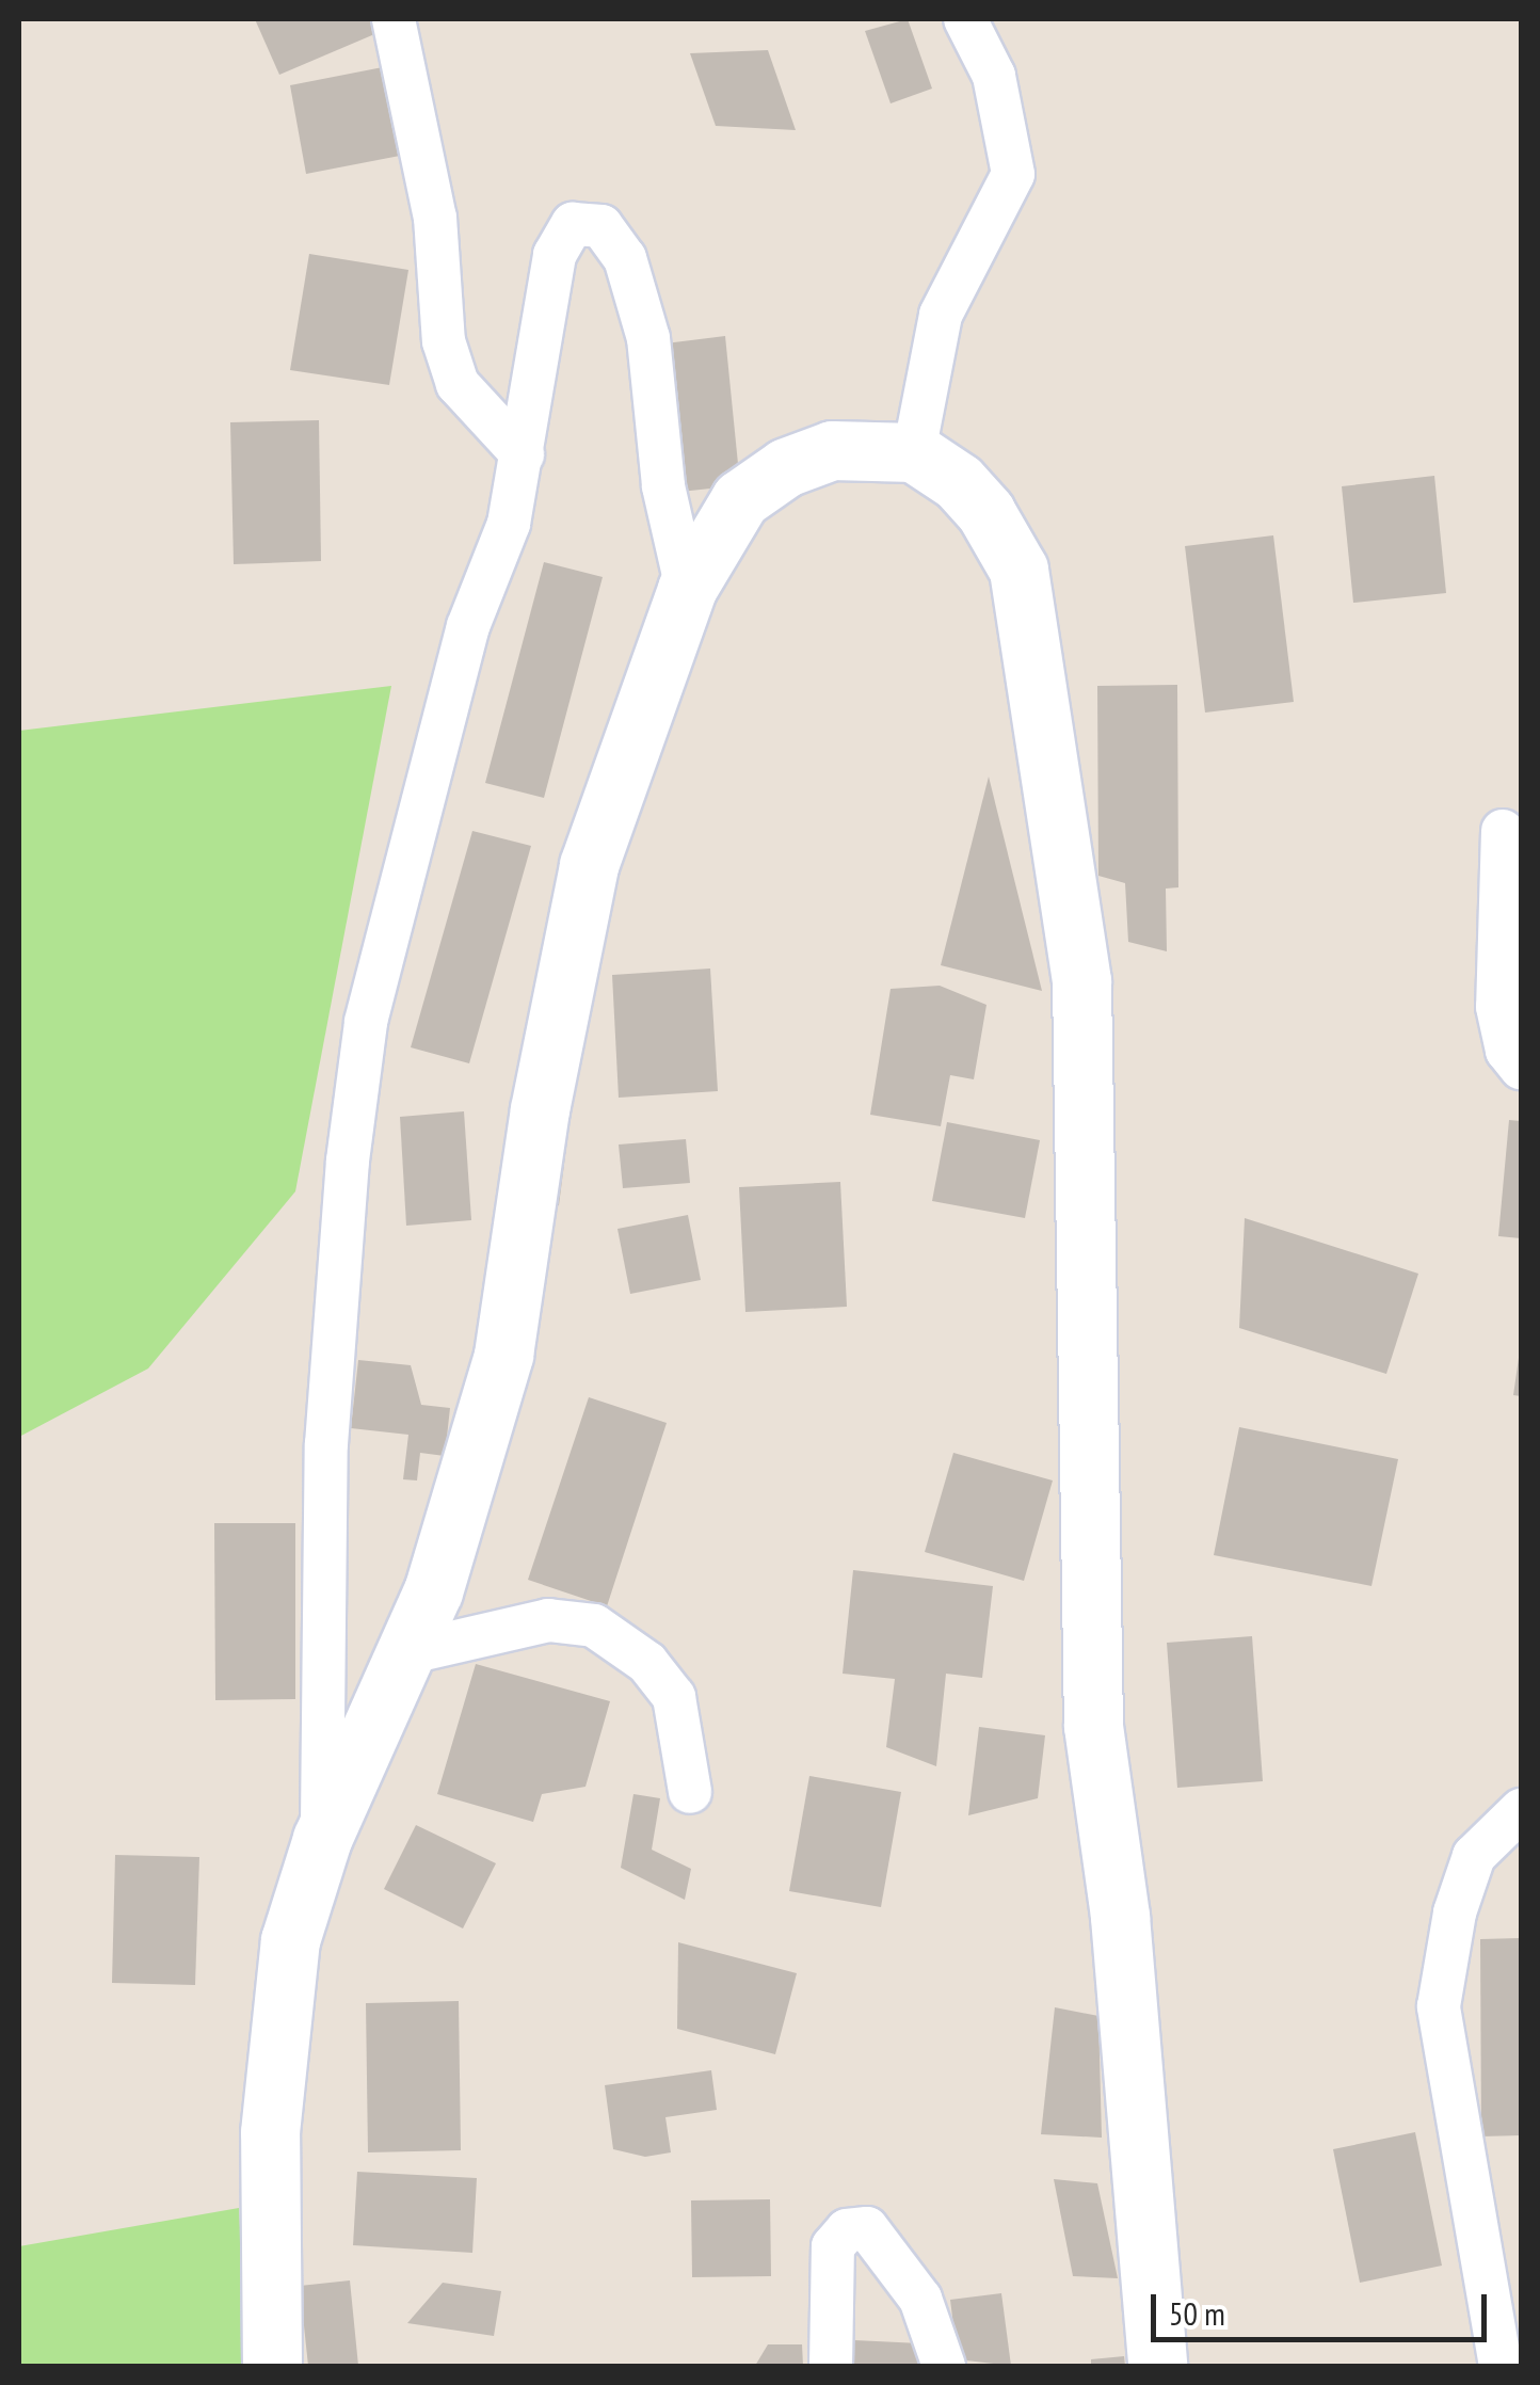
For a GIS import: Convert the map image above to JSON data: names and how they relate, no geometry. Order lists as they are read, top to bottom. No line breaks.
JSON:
{"scale_bar":"50 m"}
